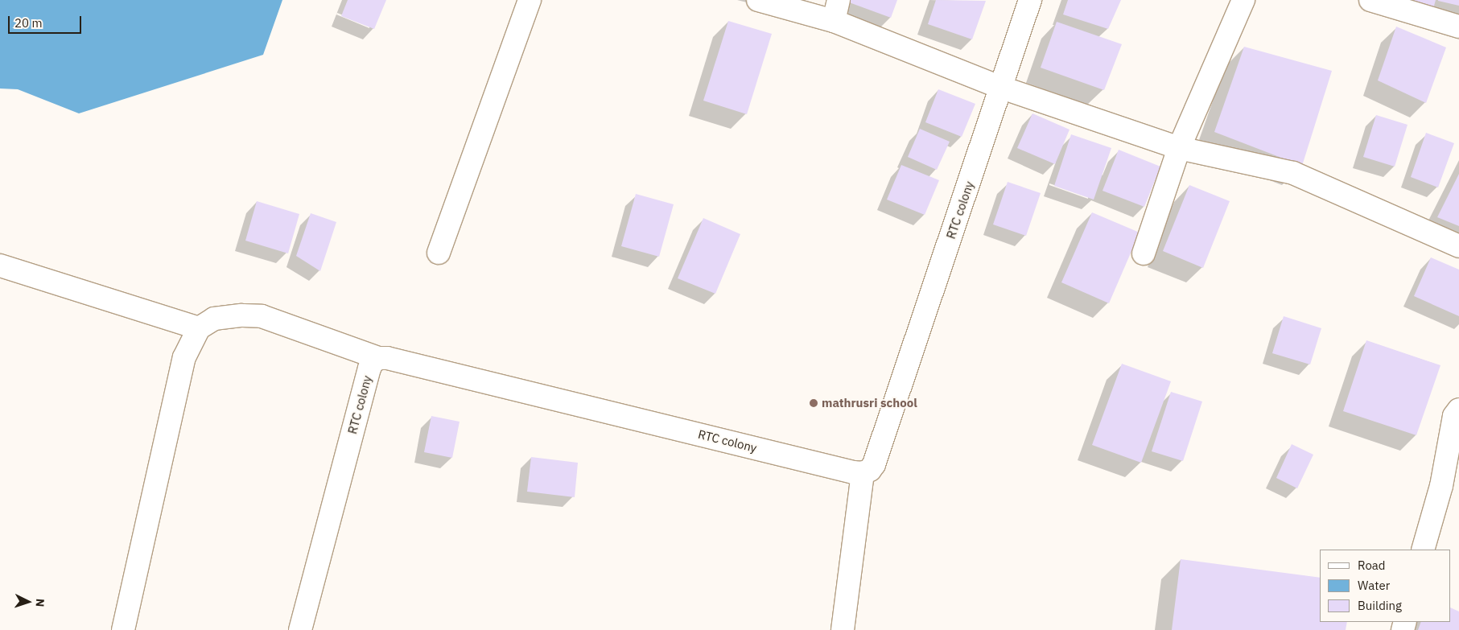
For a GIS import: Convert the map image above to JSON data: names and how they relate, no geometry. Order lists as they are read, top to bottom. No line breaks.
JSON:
{"streets":{"street":["RTC colony"]},"places":["mathrusri school"],"legend":["Road","Water","Building"],"scale_bar":"20 m","north":"right"}
